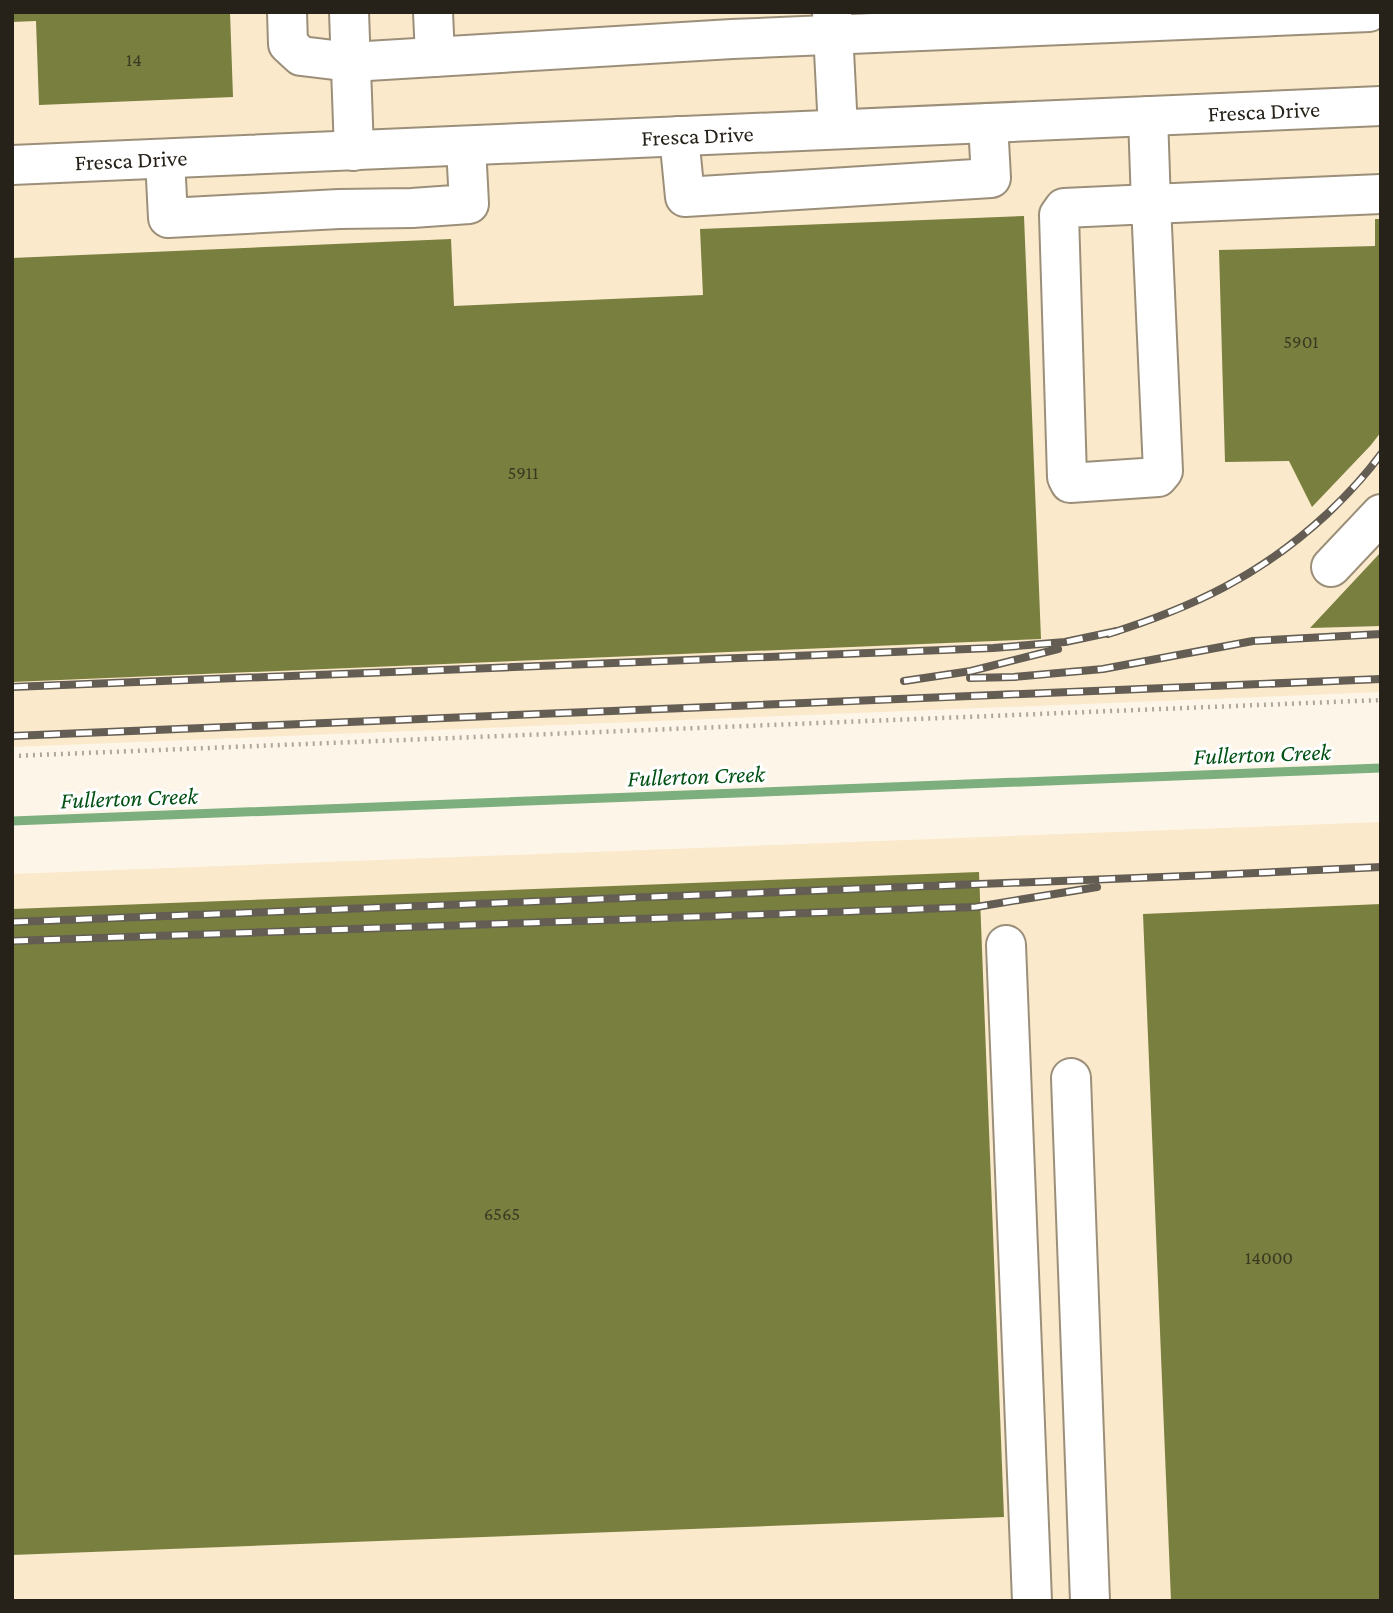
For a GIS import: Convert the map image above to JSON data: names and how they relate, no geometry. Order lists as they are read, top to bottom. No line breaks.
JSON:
{"streets":{"street":["Fresca Drive"]},"water":["Fullerton Creek"],"house_numbers":["14","5901","5911","6565","14000"]}
